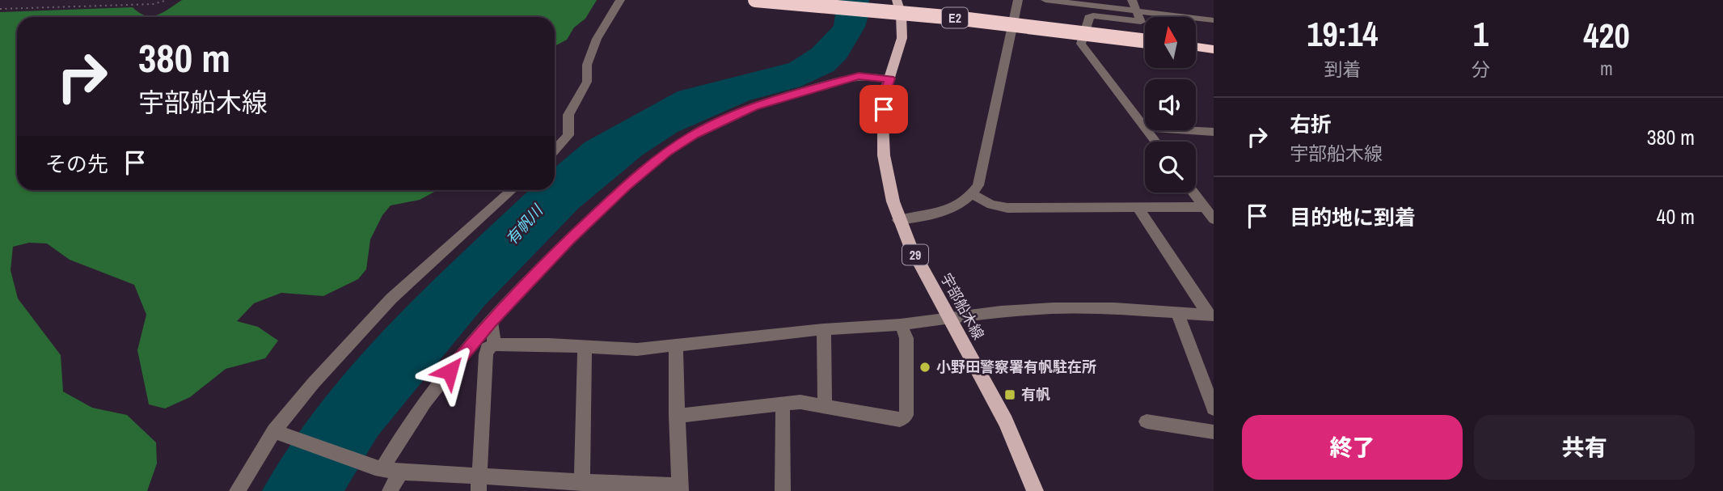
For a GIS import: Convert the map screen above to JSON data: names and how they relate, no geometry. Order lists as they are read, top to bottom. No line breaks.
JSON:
{"streets":{"highway":["E2"],"main road":["29","宇部船木線"]},"water":["有帆川"],"places":{"other":["小野田警察署有帆駐在所"],"transit":["有帆"]},"north":"top","page":{"eta":["19:14","到着","1","分","420","m"],"turn":["380 m","宇部船木線"],"list":[{"name":"右折","note":"宇部船木線","value":"380 m"},{"name":"目的地に到着","value":"40 m"}],"then":"その先","buttons":["終了","共有"]}}
